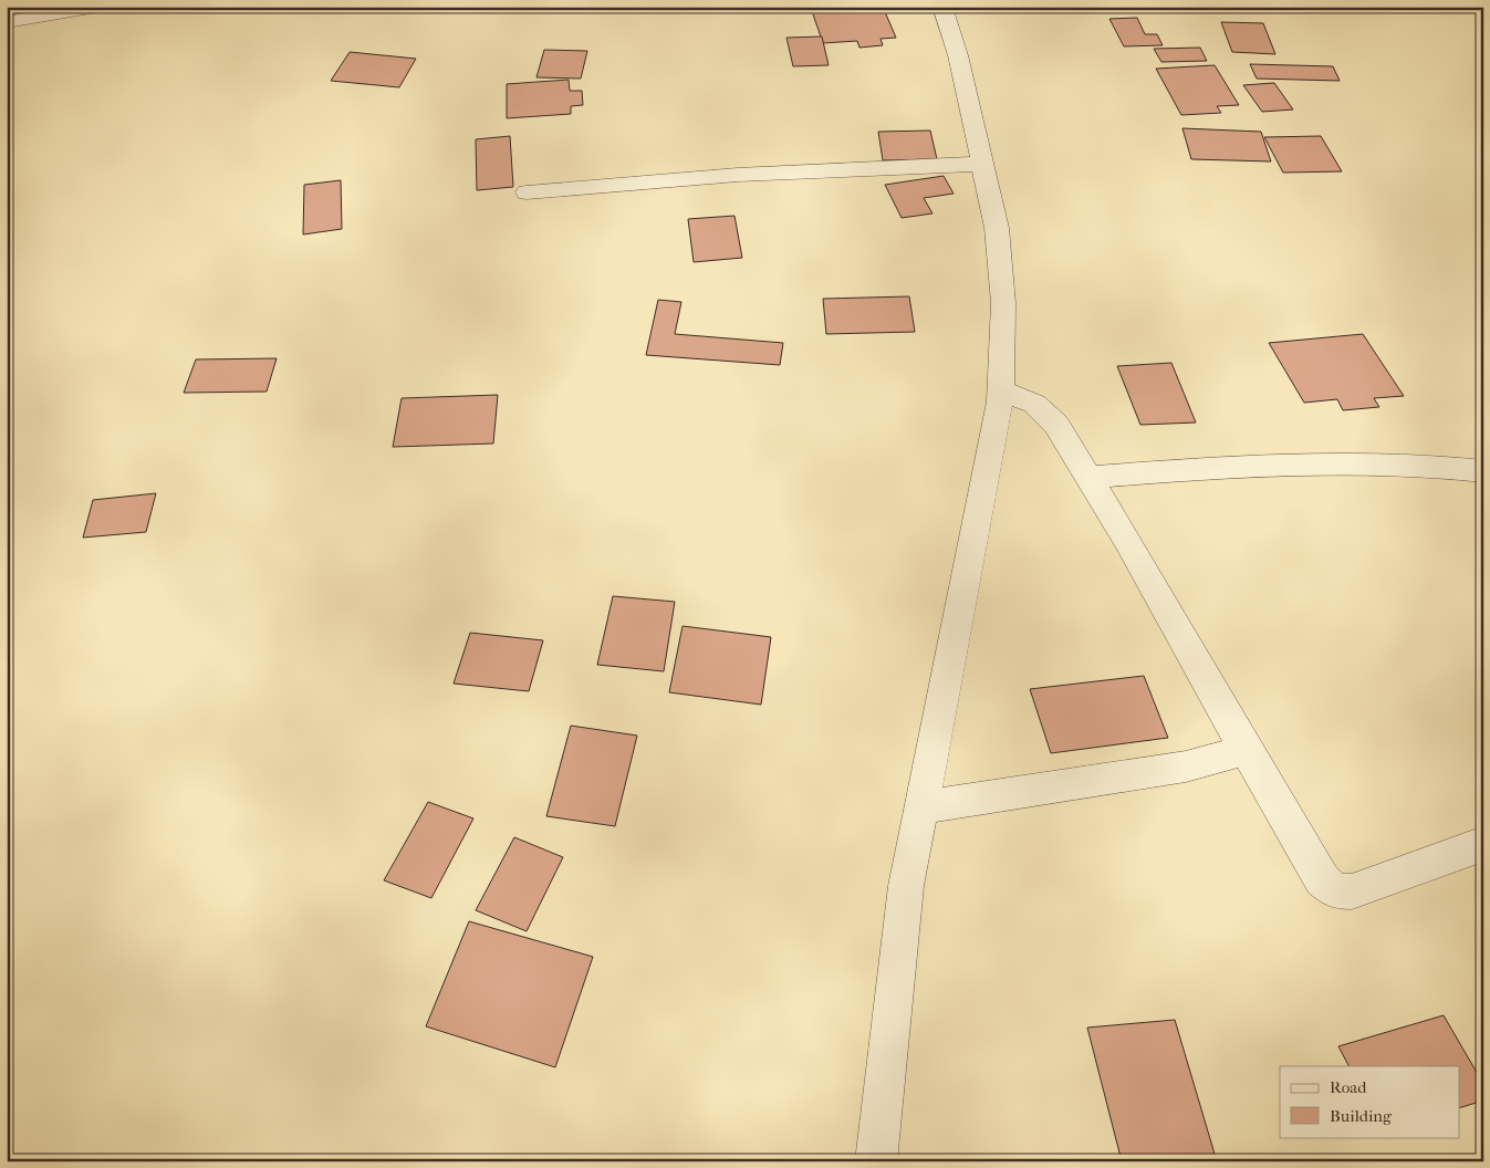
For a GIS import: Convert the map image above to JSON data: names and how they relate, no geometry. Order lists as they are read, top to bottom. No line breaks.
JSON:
{"legend":["Road","Building"]}
